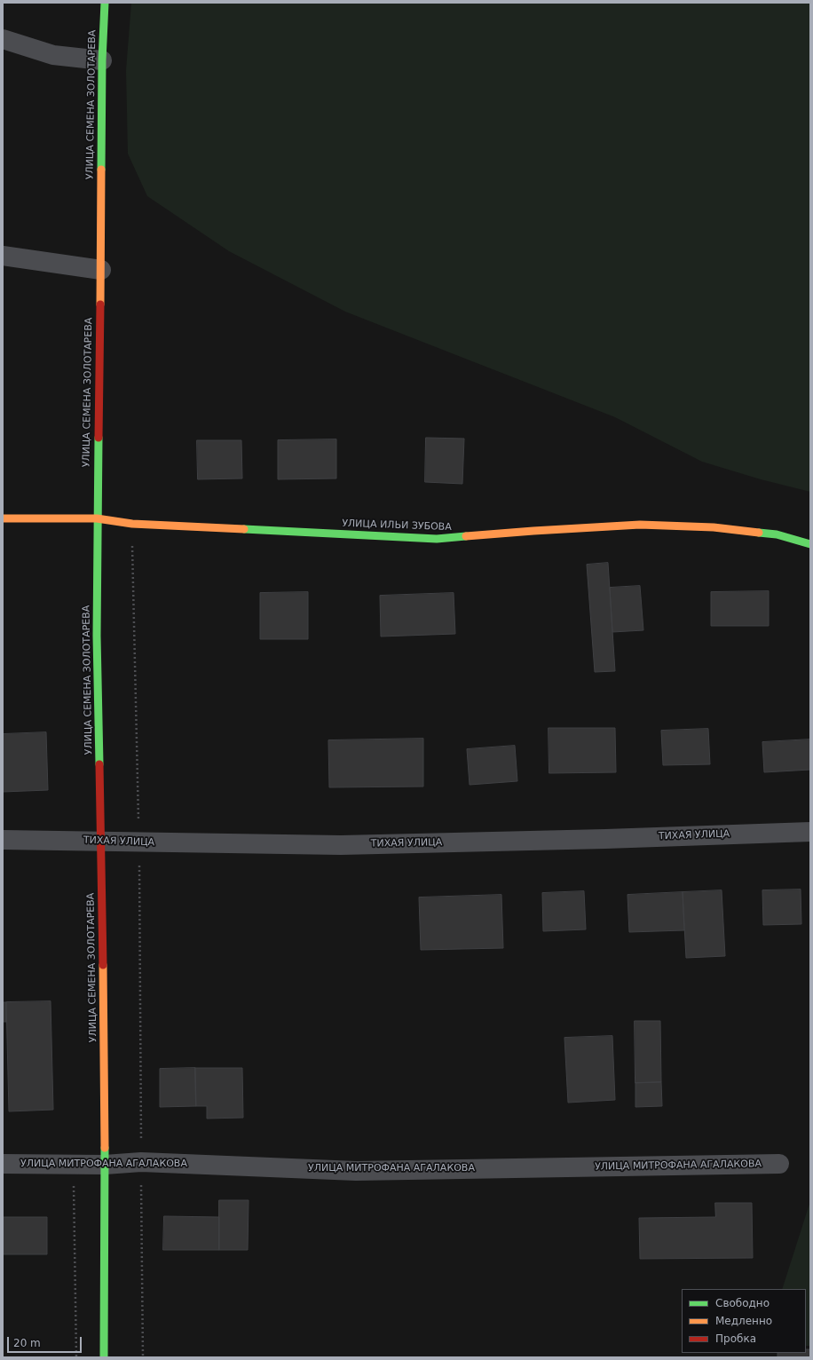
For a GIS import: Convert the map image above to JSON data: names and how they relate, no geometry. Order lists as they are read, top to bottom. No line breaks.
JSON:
{"streets":{"street":["УЛИЦА СЕМЕНА ЗОЛОТАРЕВА","УЛИЦА ИЛЬИ ЗУБОВА","ТИХАЯ УЛИЦА","УЛИЦА МИТРОФАНА АГАЛАКОВА"]},"crossings":[["УЛИЦА СЕМЕНА ЗОЛОТАРЕВА","УЛИЦА ИЛЬИ ЗУБОВА"],["УЛИЦА СЕМЕНА ЗОЛОТАРЕВА","ТИХАЯ УЛИЦА"],["УЛИЦА СЕМЕНА ЗОЛОТАРЕВА","УЛИЦА МИТРОФАНА АГАЛАКОВА"]],"legend":["Свободно","Медленно","Пробка"],"scale_bar":"20 m"}
